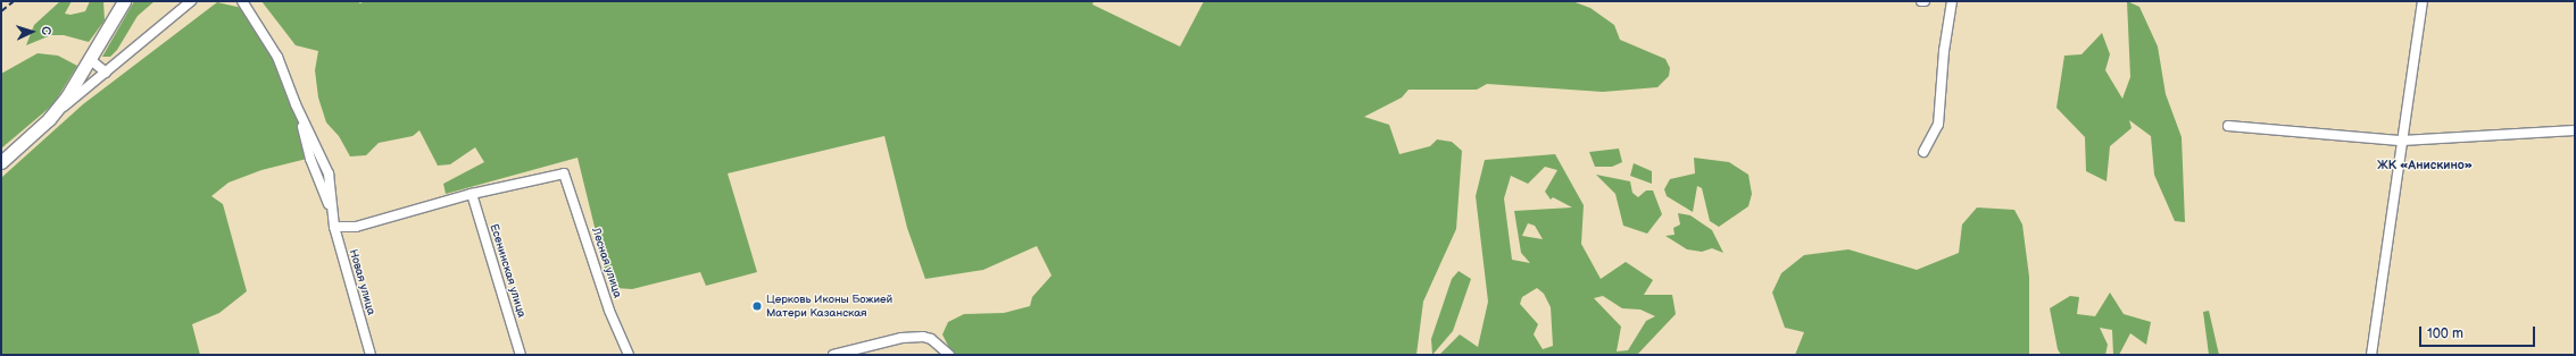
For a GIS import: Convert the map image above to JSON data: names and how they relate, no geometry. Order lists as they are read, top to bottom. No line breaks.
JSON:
{"streets":{"street":["Лесная улица","Есенинская улица","Новая улица"]},"crossings":[["Лесная улица","Есенинская улица"]],"districts":["ЖК «Анискино»"],"places":["Церковь Иконы Божией Матери Казанская"],"scale_bar":"100 m","north":"right"}
